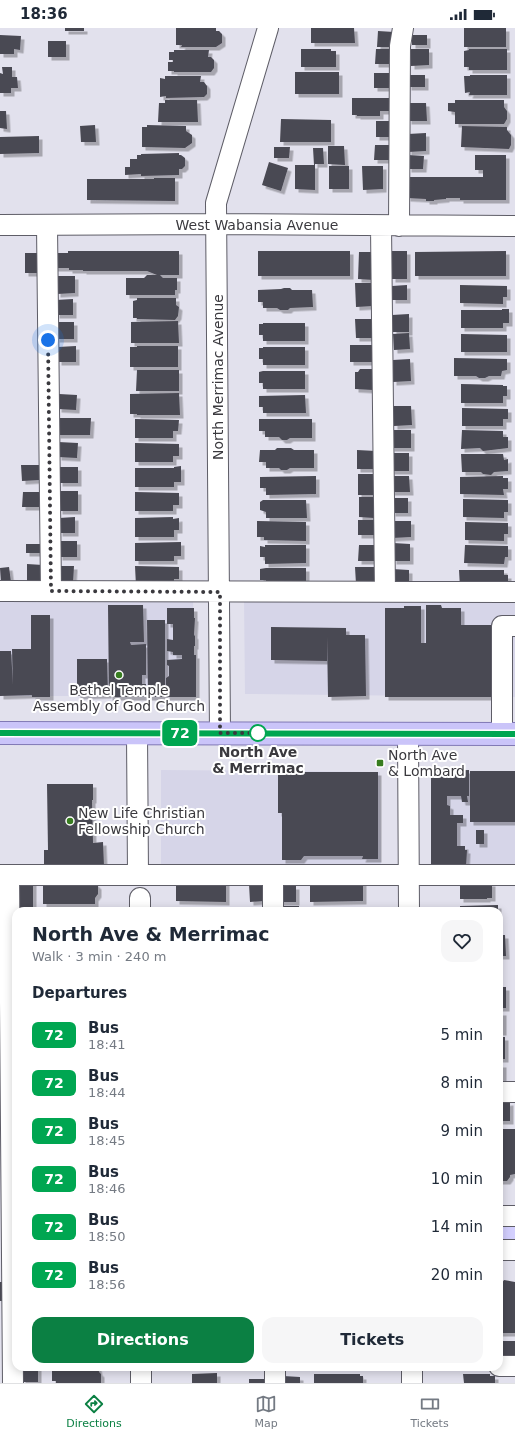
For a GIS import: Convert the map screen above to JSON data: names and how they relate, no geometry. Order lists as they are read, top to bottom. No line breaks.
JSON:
{"streets":{"street":["West Wabansia Avenue","North Merrimac Avenue"]},"crossings":[["West Wabansia Avenue","North Merrimac Avenue"]],"places":{"other":["Bethel Temple Assembly of God Church","North Ave & Merrimac","New Life Christian Fellowship Church"],"transit":["North Ave & Lombard"]},"lines":["bus line 72"],"page":{"status":"18:36","on_map":"72","heading":[["North Ave & Merrimac","Walk · 3 min · 240 m"],"Departures"],"list":[{"mark":"72","name":"Bus","note":"18:41","value":"5 min"},{"mark":"72","name":"Bus","note":"18:44","value":"8 min"},{"mark":"72","name":"Bus","note":"18:45","value":"9 min"},{"mark":"72","name":"Bus","note":"18:46","value":"10 min"},{"mark":"72","name":"Bus","note":"18:50","value":"14 min"},{"mark":"72","name":"Bus","note":"18:56","value":"20 min"}],"buttons":["Directions","Tickets"],"tabs":["Directions","Map","Tickets"]}}
